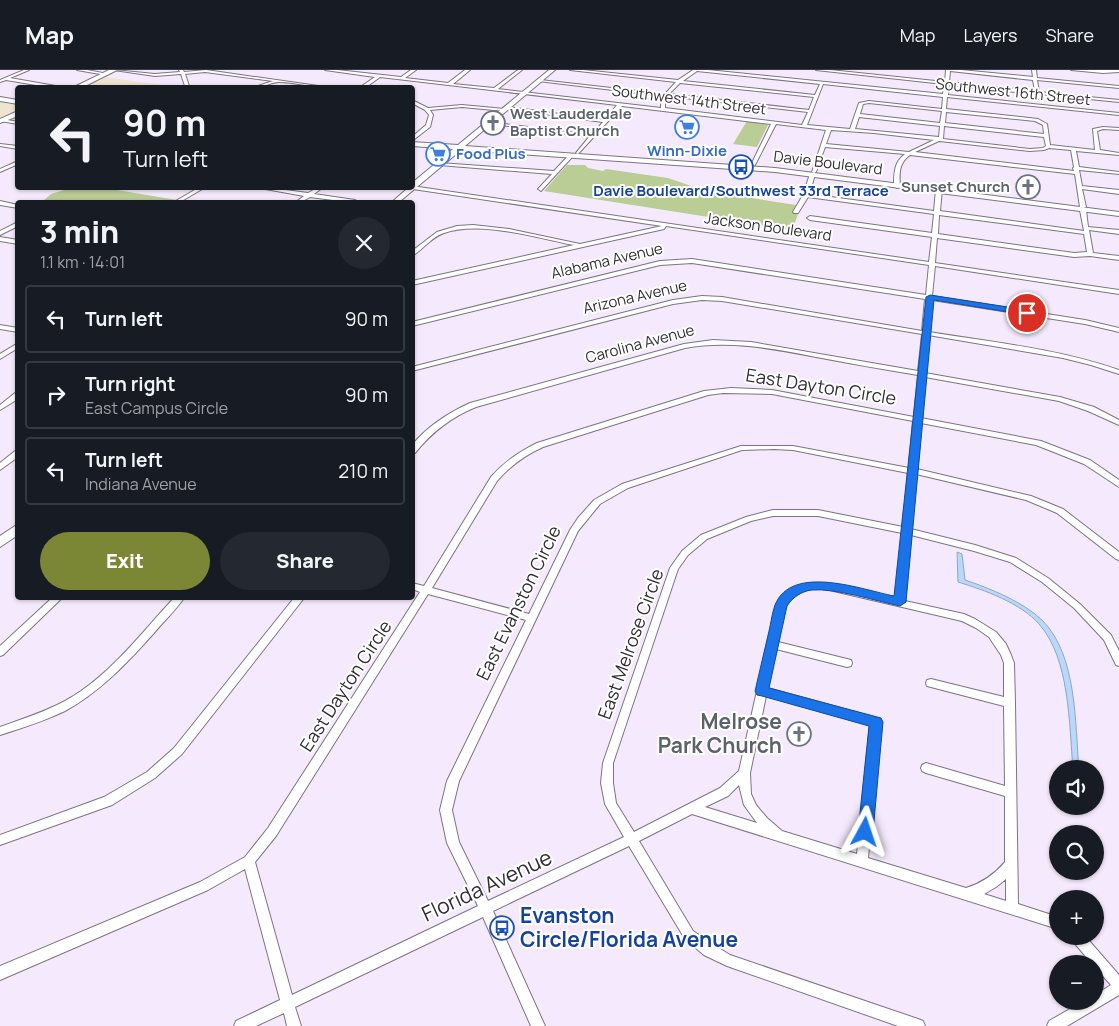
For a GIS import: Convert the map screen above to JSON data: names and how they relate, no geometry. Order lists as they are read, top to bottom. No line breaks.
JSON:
{"streets":{"main road":["Davie Boulevard"],"street":["Southwest 16th Street","Southwest 14th Street","Jackson Boulevard","Alabama Avenue","Arizona Avenue","Carolina Avenue","East Dayton Circle","East Evanston Circle","East Melrose Circle","Florida Avenue"]},"crossings":[["East Evanston Circle","Florida Avenue"],["East Melrose Circle","Florida Avenue"]],"places":{"church":["West Lauderdale Baptist Church","Sunset Church","Melrose Park Church"],"supermarket":["Winn-Dixie","Food Plus"],"bus stop":["Davie Boulevard/Southwest 33rd Terrace","Evanston Circle/Florida Avenue"]},"page":{"header":"Map","nav":["Map","Layers","Share"],"turn":["90 m","Turn left"],"heading":["3 min","1.1 km · 14:01"],"list":[{"name":"Turn left","value":"90 m"},{"name":"Turn right","note":"East Campus Circle","value":"90 m"},{"name":"Turn left","note":"Indiana Avenue","value":"210 m"}],"buttons":["Exit","Share"],"map_buttons":["+","−"]}}
